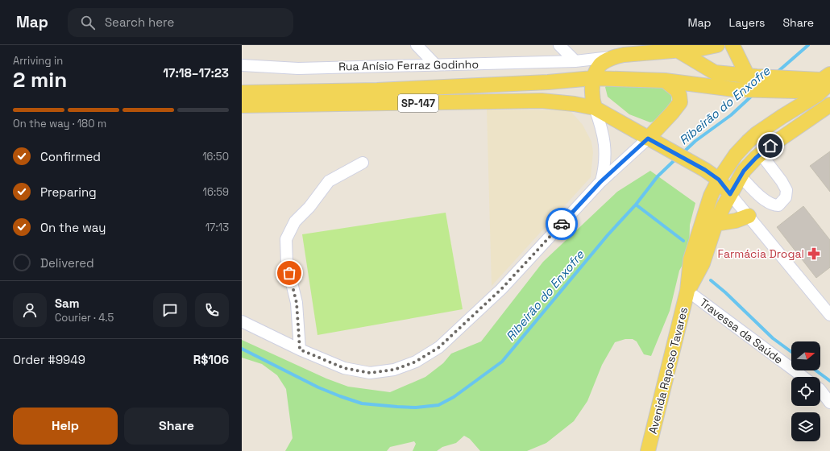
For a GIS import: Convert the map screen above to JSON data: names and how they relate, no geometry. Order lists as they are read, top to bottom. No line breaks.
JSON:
{"streets":{"main road":["SP-147","Avenida Raposo Tavares"],"street":["Rua Anísio Ferraz Godinho","Travessa da Saúde"]},"crossings":[["SP-147","Avenida Raposo Tavares"],["Travessa da Saúde","Avenida Raposo Tavares"]],"water":["Ribeirão do Enxofre"],"places":{"pharmacy":["Farmácia Drogal"]},"north":"right","page":{"header":"Map","search":"Search here","nav":["Map","Layers","Share"],"heading":["2 min","Arriving in","17:18–17:23"],"panel":["Sam","Courier · 4.5","Order #9949","R$106"],"bar":"On the way · 180 m","list":[["Confirmed","16:50"],["Preparing","16:59"],["On the way","17:13"],"Delivered"],"buttons":["Help","Share"]}}
